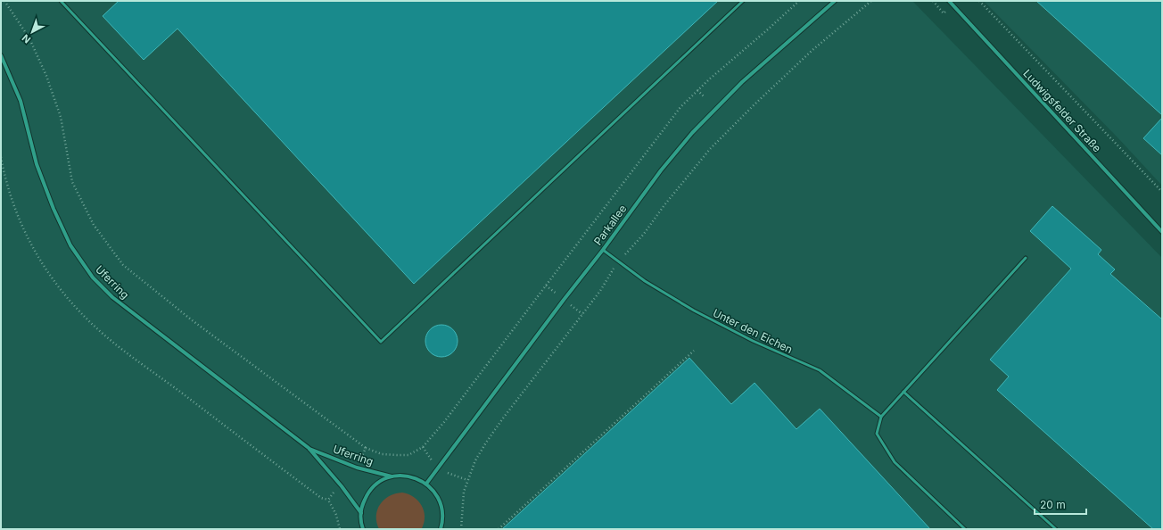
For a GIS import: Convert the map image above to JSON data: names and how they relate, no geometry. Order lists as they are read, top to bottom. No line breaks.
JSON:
{"streets":{"street":["Ludwigsfelder Straße","Parkallee","Uferring"],"lane":["Unter den Eichen"]},"crossings":[["Parkallee","Unter den Eichen"]],"scale_bar":"20 m","north":"bottom left"}
